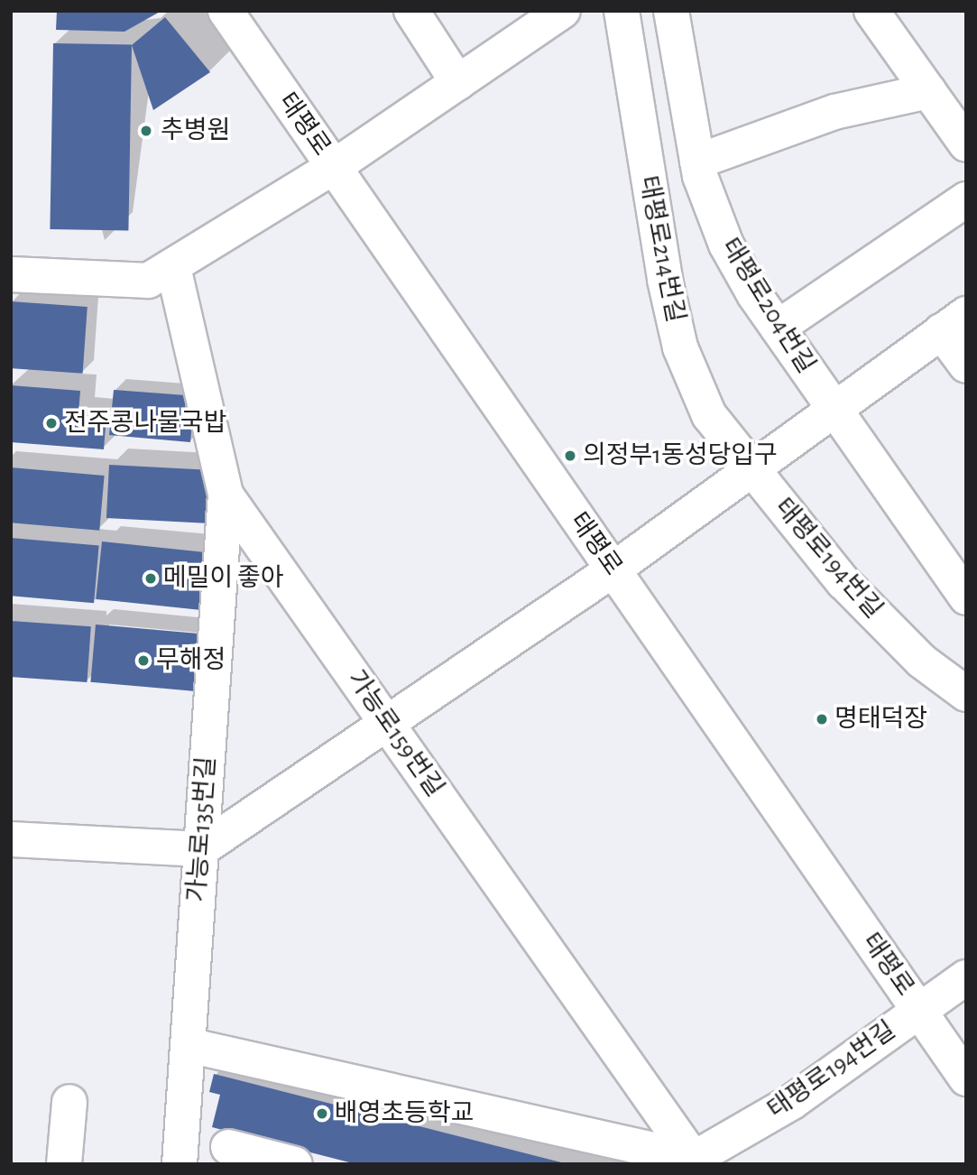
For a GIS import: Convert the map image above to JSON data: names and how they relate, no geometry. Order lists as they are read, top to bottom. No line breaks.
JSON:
{"streets":{"street":["태평로","태평로214번길","태평로204번길","태평로194번길","가능로159번길","가능로135번길"]},"crossings":[["태평로","태평로194번길"],["태평로214번길","태평로194번길"],["태평로194번길","가능로159번길"],["가능로159번길","가능로135번길"]],"places":["추병원","전주콩나물국밥","의정부1동성당입구","메밀이 좋아","무해정","명태덕장","배영초등학교"]}
